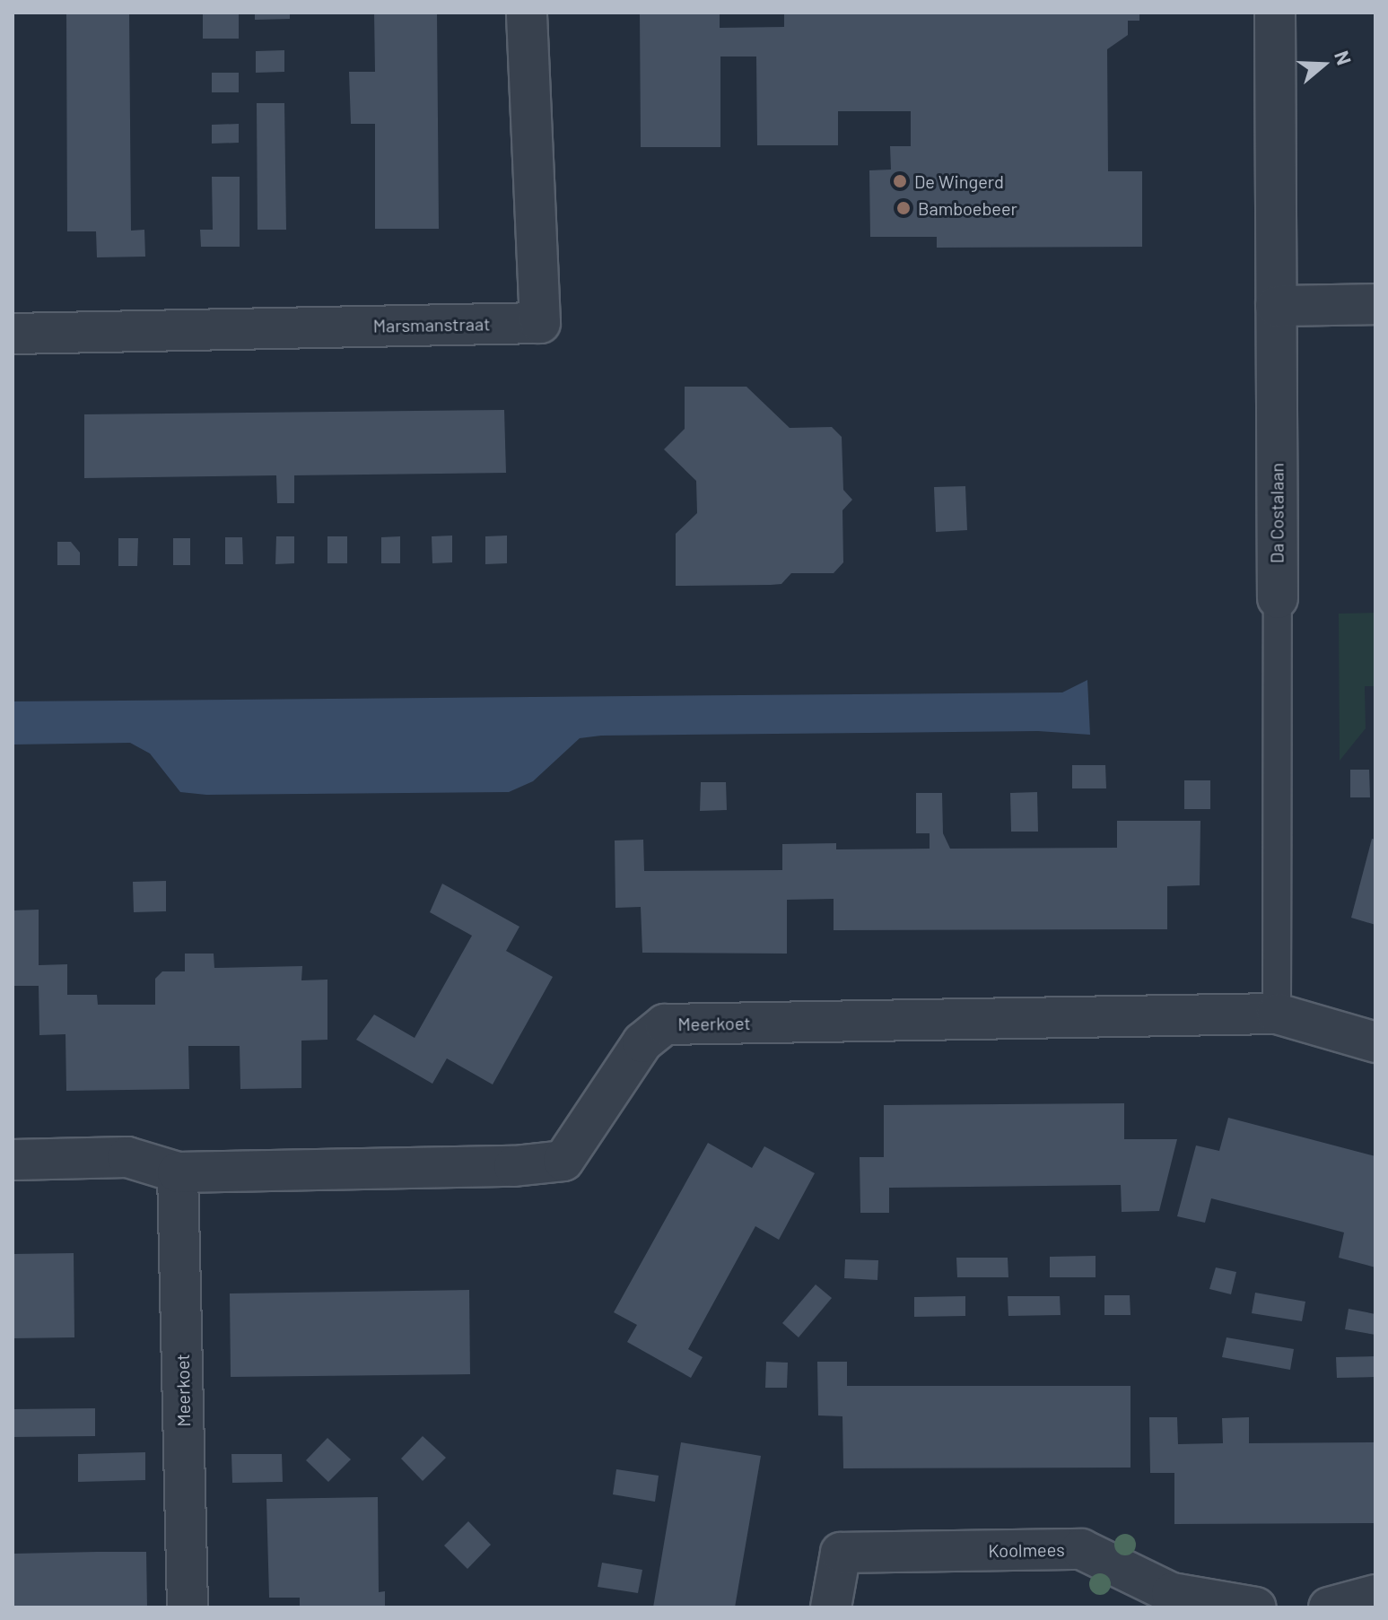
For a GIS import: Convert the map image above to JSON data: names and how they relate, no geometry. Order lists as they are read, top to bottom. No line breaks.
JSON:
{"streets":{"street":["Marsmanstraat","Da Costalaan","Meerkoet","Koolmees"]},"crossings":[["Da Costalaan","Meerkoet"]],"places":["De Wingerd","Bamboebeer"],"north":"right"}
